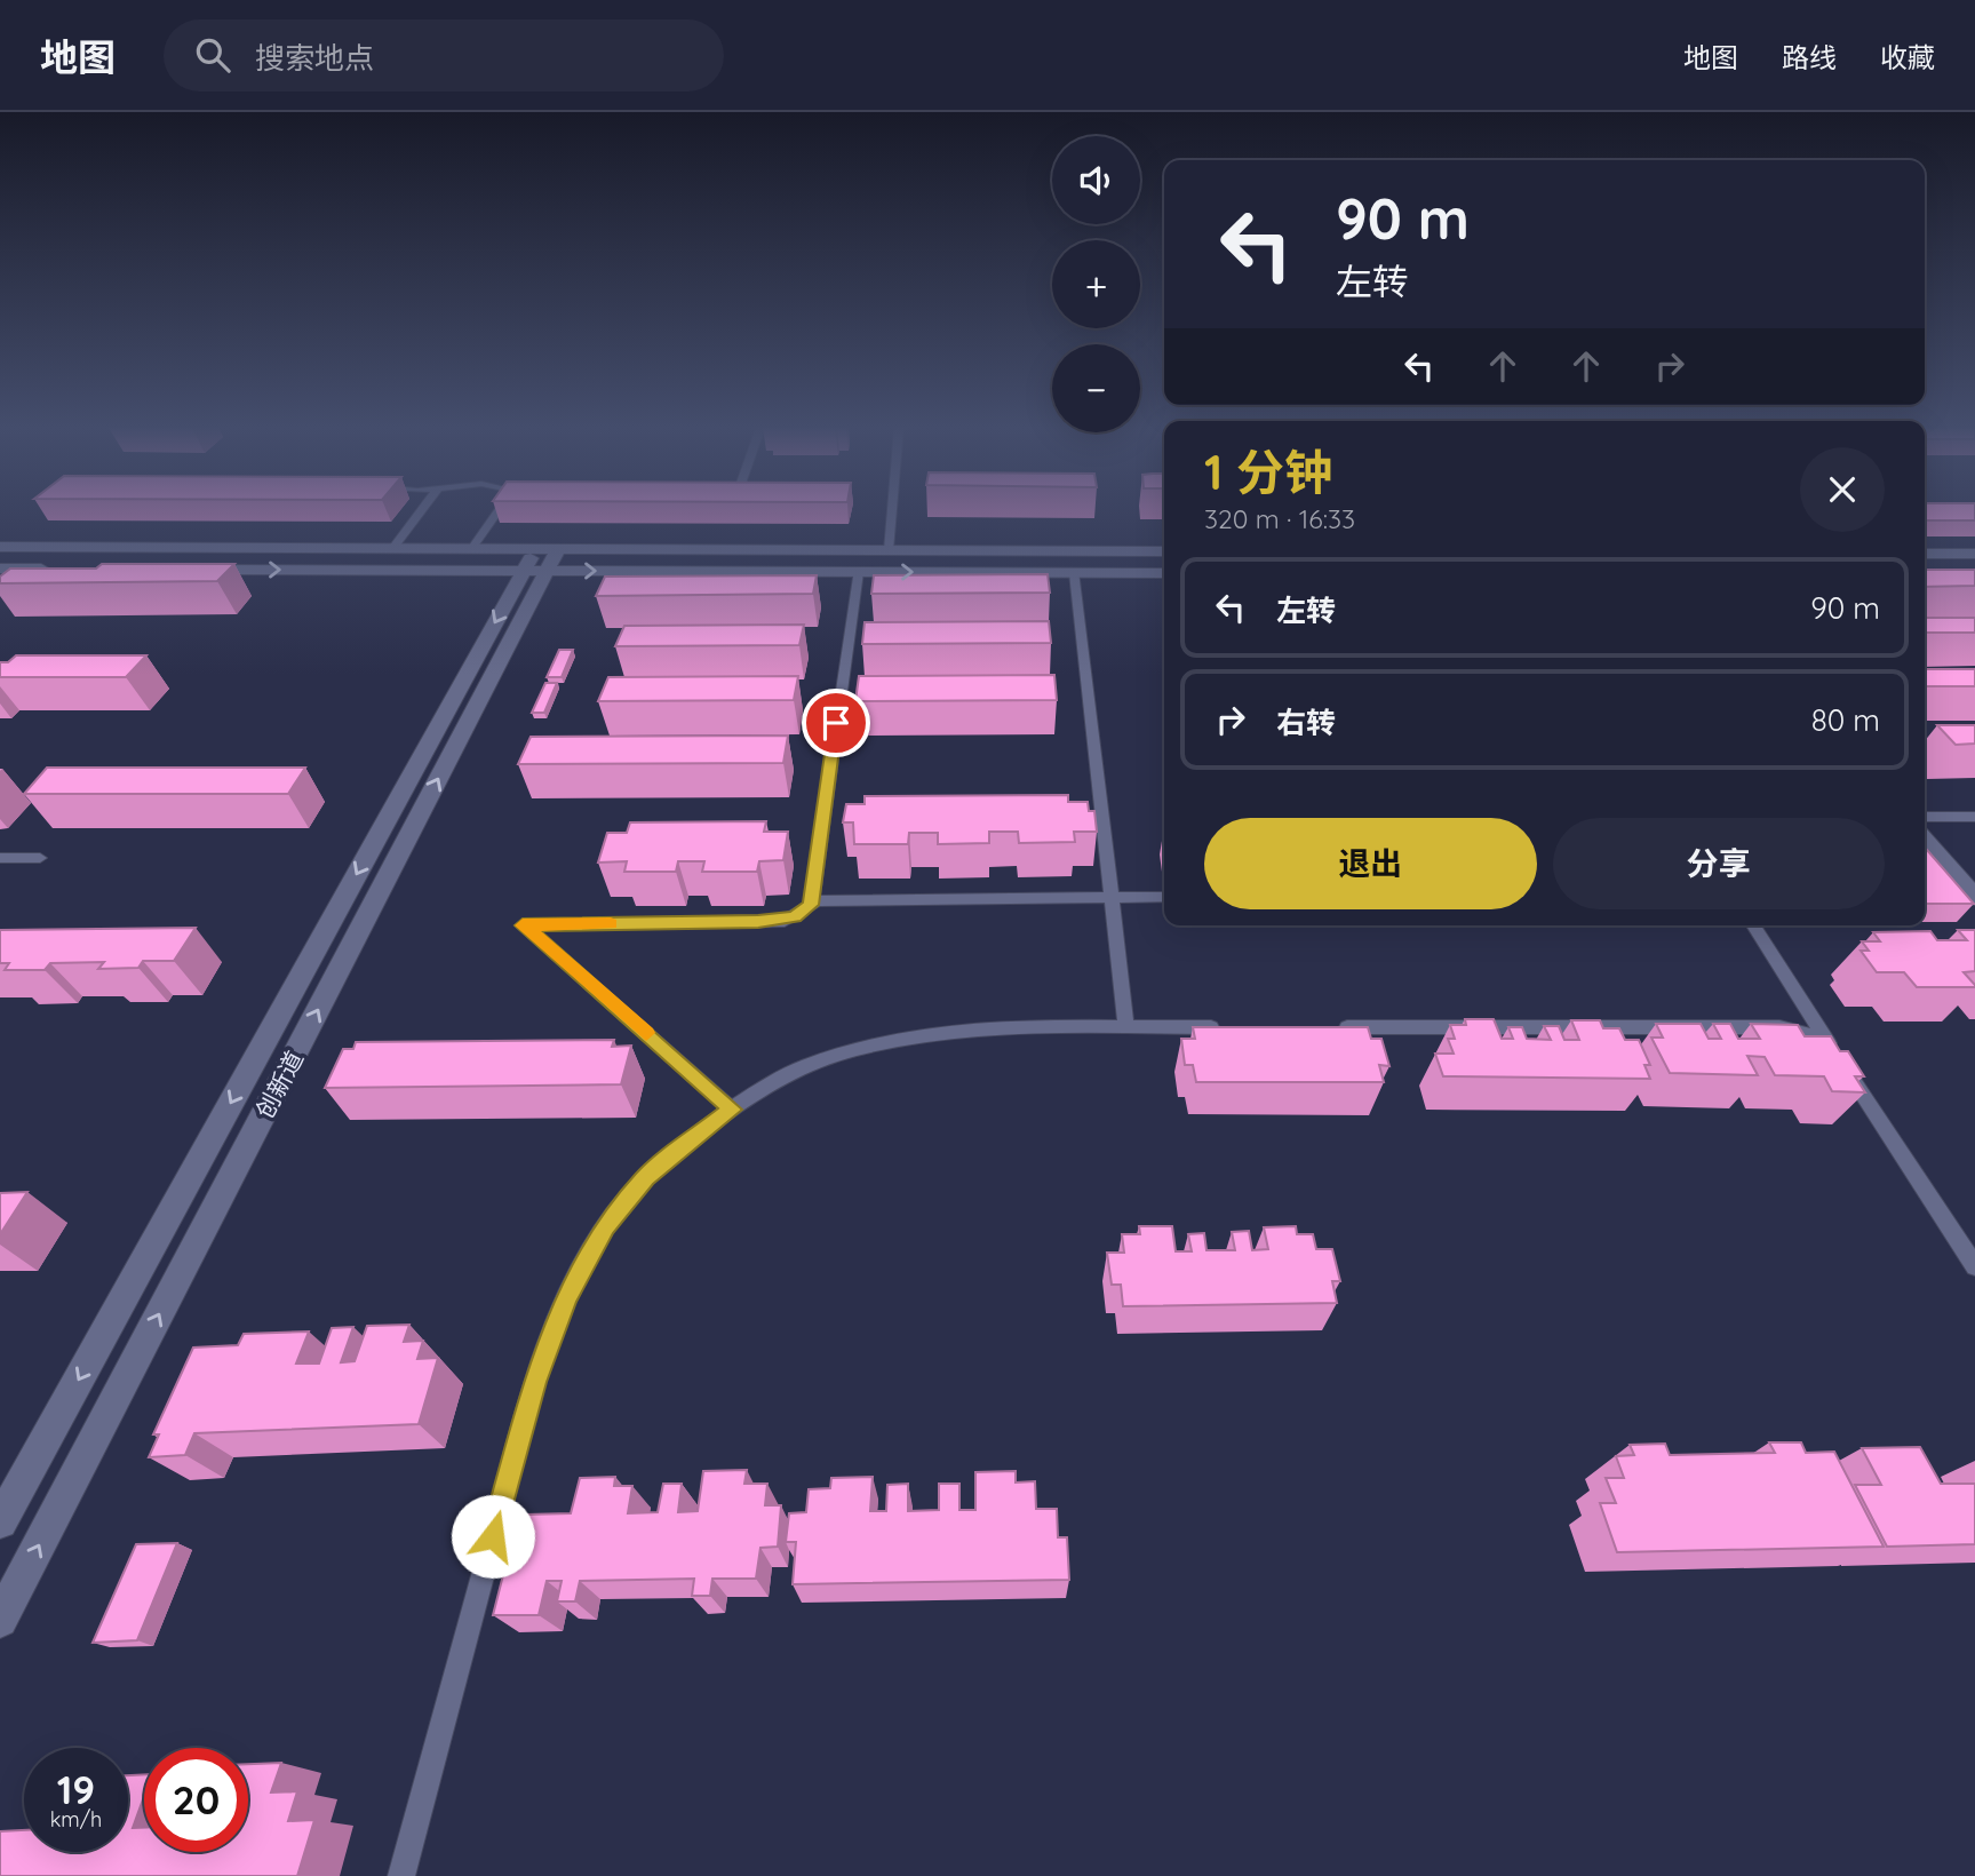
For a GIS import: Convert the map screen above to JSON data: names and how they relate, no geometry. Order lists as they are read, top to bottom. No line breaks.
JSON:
{"streets":{"main road":["创新道"]},"page":{"header":"地图","search":"搜索地点","nav":["地图","路线","收藏"],"map_buttons":["+","−"],"turn":["90 m","左转"],"heading":["1 分钟","320 m · 16:33"],"list":[{"name":"左转","value":"90 m"},{"name":"右转","value":"80 m"}],"buttons":["退出","分享"],"speed":"19 km/h","limit":"20"}}
